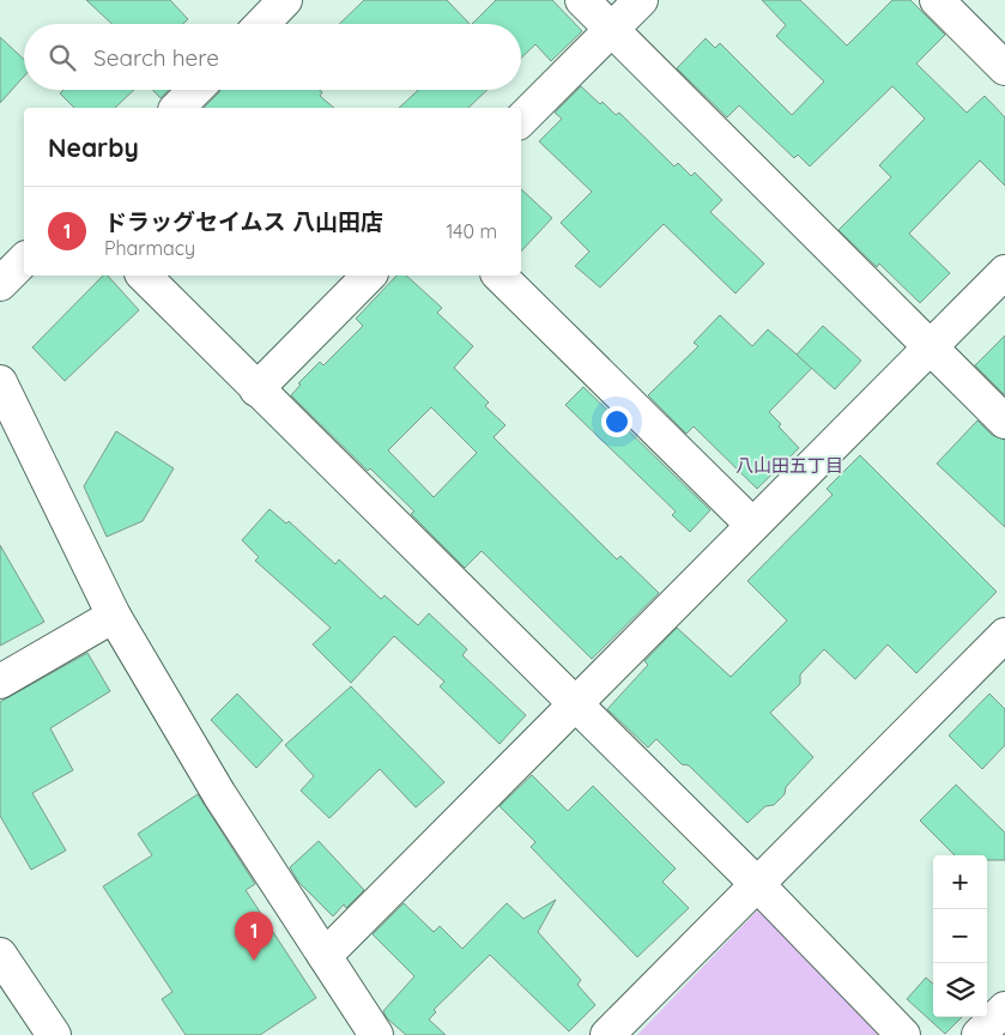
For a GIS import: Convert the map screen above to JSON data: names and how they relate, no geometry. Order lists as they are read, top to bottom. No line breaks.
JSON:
{"districts":["八山田五丁目"],"page":{"search":"Search here","heading":"Nearby","list":[{"mark":"1","name":"ドラッグセイムス 八山田店","note":"Pharmacy","value":"140 m"}],"map_buttons":["+","−"],"pins":"1"}}
